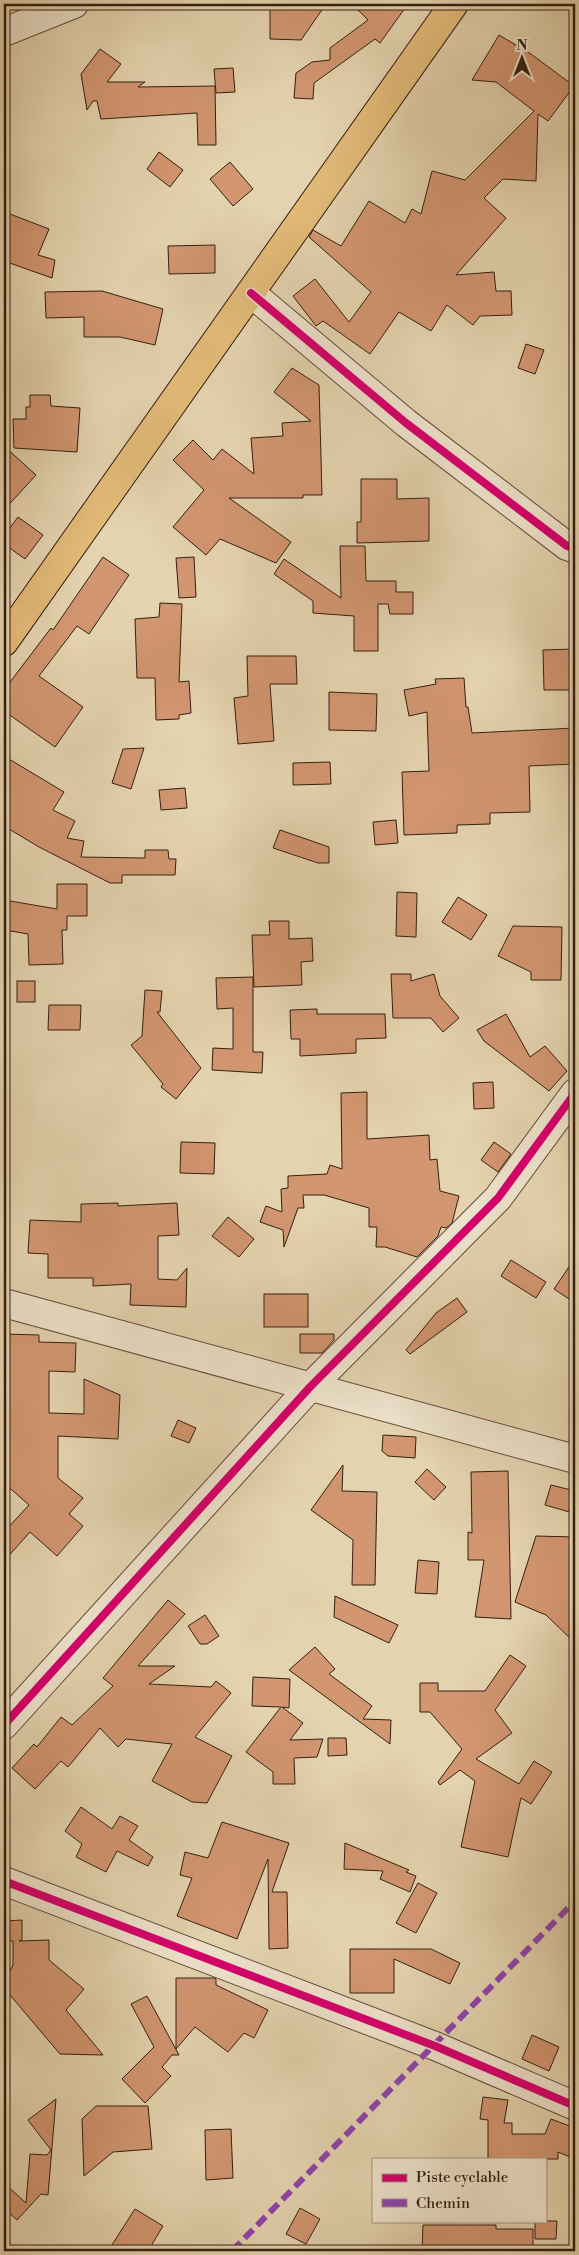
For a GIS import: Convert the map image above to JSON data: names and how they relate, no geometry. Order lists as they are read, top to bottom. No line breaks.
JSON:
{"legend":["Piste cyclable","Chemin"],"north":"top"}
